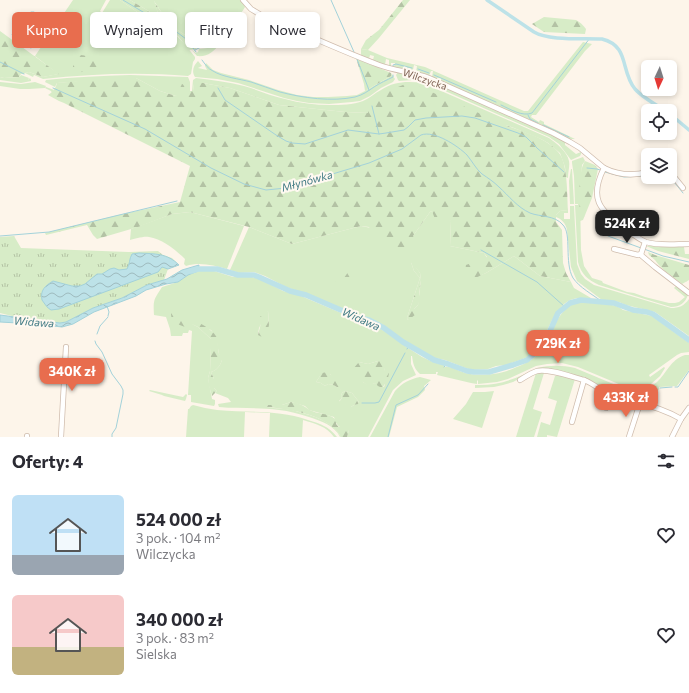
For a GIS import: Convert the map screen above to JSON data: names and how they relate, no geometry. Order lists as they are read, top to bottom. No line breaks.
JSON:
{"streets":{"street":["Wilczycka"]},"water":["Młynówka","Widawa"],"north":"bottom","page":{"chip":["Kupno","Wynajem","Filtry","Nowe"],"price":["524K zł","729K zł","340K zł","433K zł"],"heading":"Oferty: 4","list":[{"name":"524 000 zł","note":"3 pok. · 104 m² · Wilczycka"},{"name":"340 000 zł","note":"3 pok. · 83 m² · Sielska"}]}}
